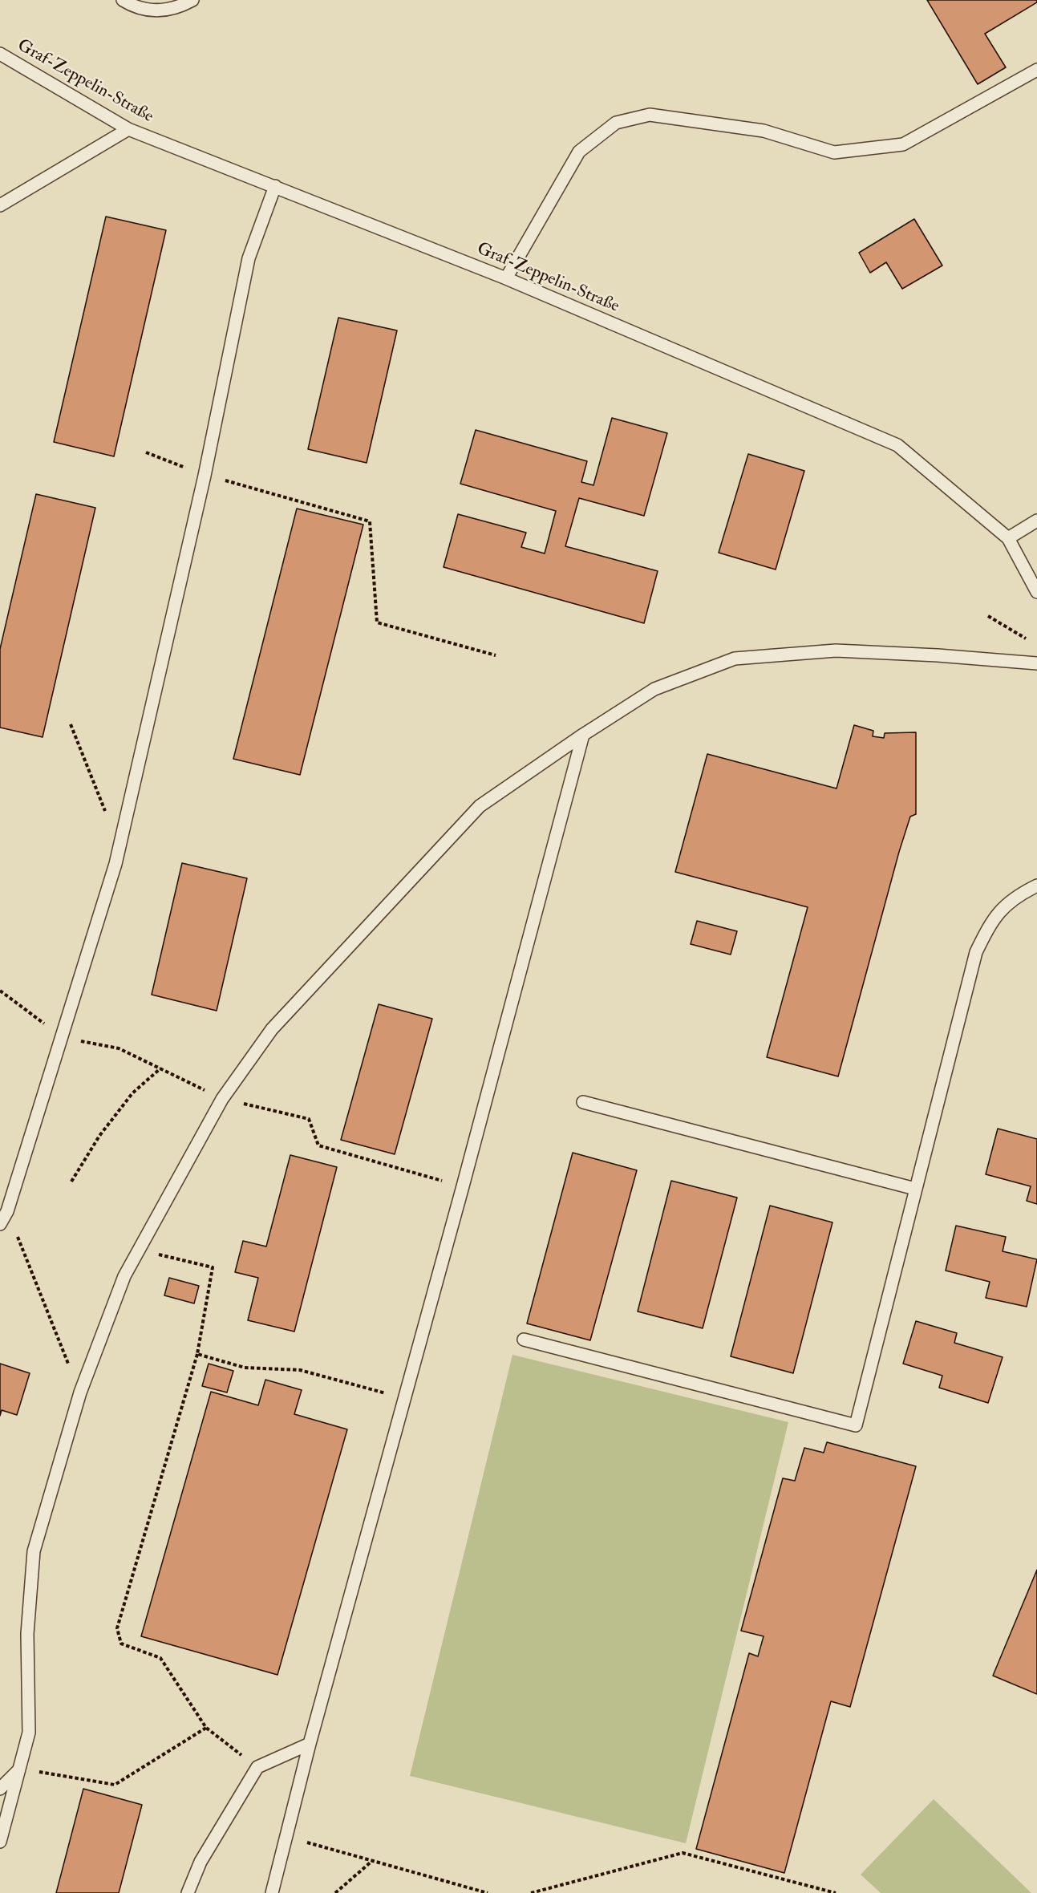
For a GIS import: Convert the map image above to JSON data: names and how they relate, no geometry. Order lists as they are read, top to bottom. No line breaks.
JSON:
{"streets":{"lane":["Graf-Zeppelin-Straße"]}}
